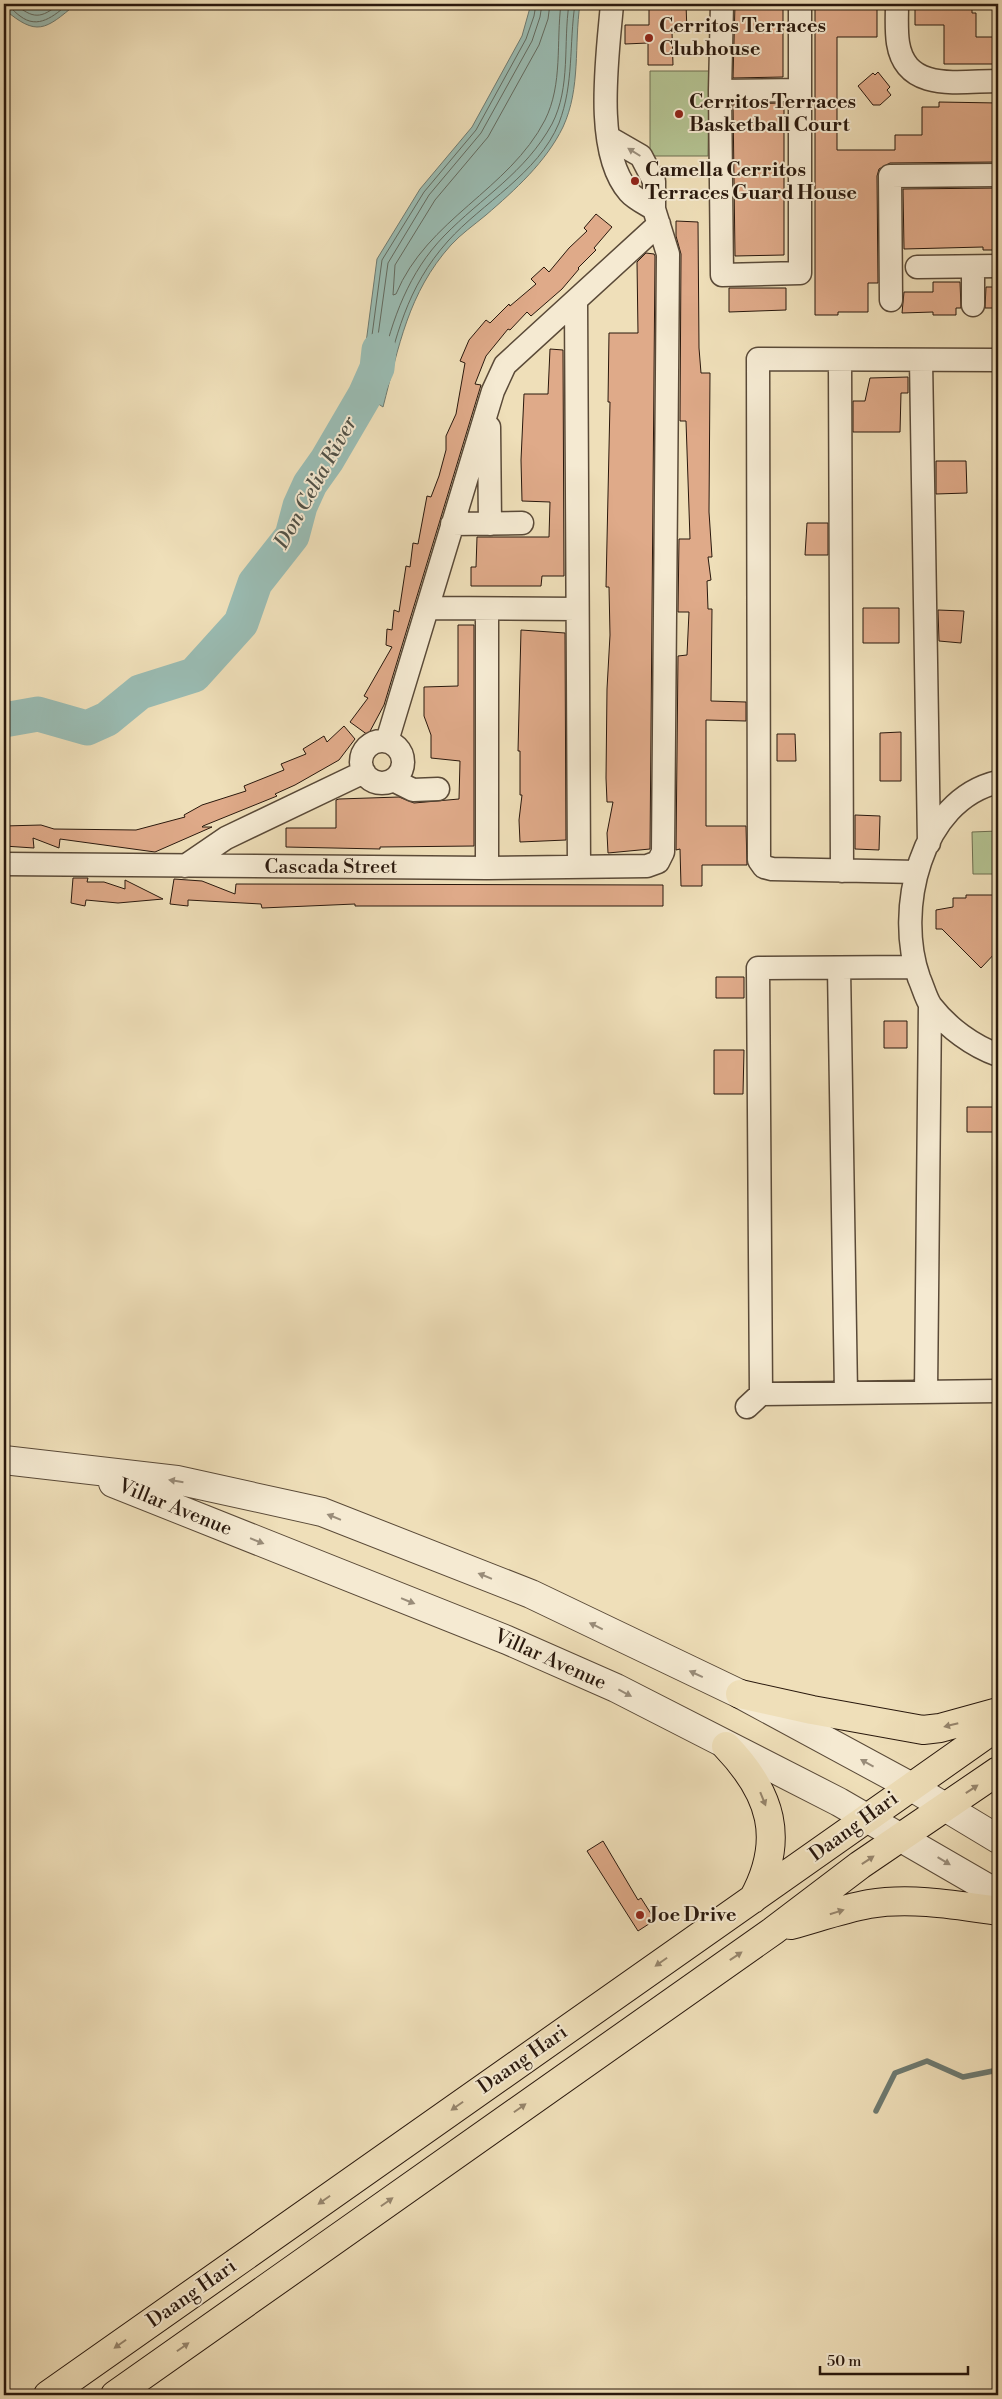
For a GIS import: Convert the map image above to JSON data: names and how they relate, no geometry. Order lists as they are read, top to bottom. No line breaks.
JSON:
{"streets":{"main road":["Daang Hari"],"street":["Cascada Street","Villar Avenue"]},"crossings":[["Villar Avenue","Daang Hari"]],"water":["Don Celia River"],"places":["Cerritos Terraces Clubhouse","Cerritos Terraces Basketball Court","Camella Cerritos Terraces Guard House","Joe Drive"],"scale_bar":"50 m"}
